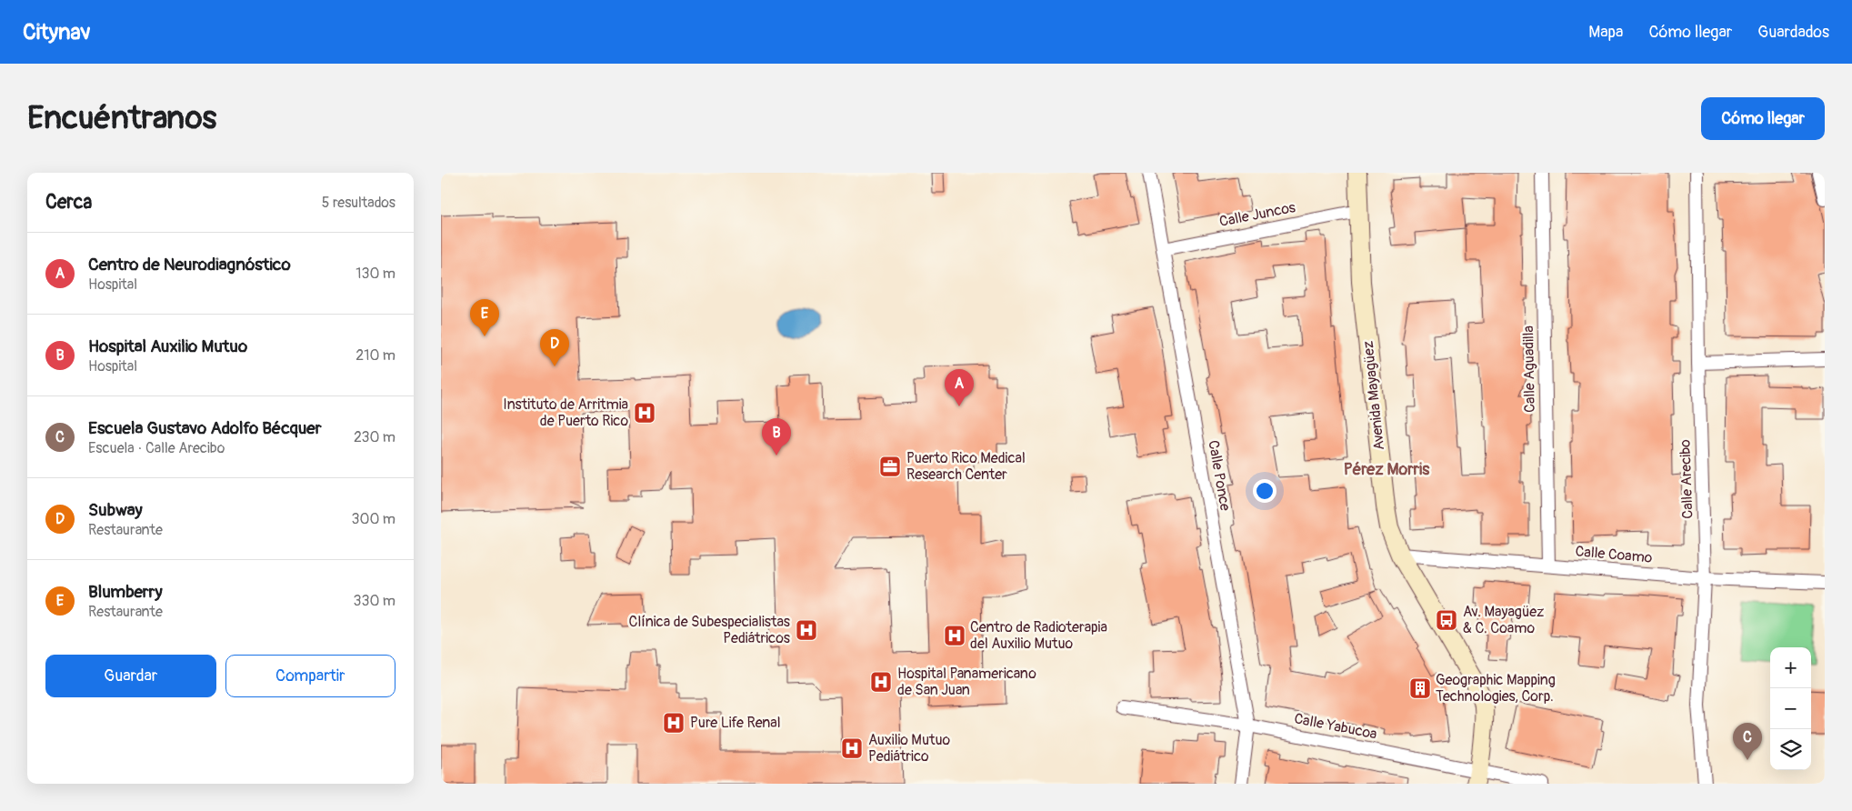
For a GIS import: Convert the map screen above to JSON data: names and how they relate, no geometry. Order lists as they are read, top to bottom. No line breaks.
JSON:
{"streets":{"street":["Calle Juncos","Calle Aguadilla","Avenida Mayagüez","Calle Ponce","Calle Arecibo","Calle Coamo","Calle Yabucoa"]},"crossings":[["Calle Juncos","Avenida Mayagüez"],["Calle Juncos","Calle Ponce"],["Calle Aguadilla","Calle Coamo"],["Avenida Mayagüez","Calle Coamo"],["Avenida Mayagüez","Calle Yabucoa"],["Calle Ponce","Calle Yabucoa"],["Calle Arecibo","Calle Coamo"]],"districts":["Pérez Morris"],"places":{"hospital":["Instituto de Arritmia de Puerto Rico","Clínica de Subespecialistas Pediátricos","Centro de Radioterapia del Auxilio Mutuo","Hospital Panamericano de San Juan","Pure Life Renal","Auxilio Mutuo Pediátrico"],"office":["Puerto Rico Medical Research Center"],"bus stop":["Av. Mayagüez & C. Coamo"],"building":["Geographic Mapping Technologies, Corp."]},"page":{"header":"Citynav","nav":["Mapa","Cómo llegar","Guardados"],"buttons":["Cómo llegar",["Guardar","Compartir"]],"title":"Encuéntranos","heading":["Cerca","5 resultados"],"list":[{"mark":"A","name":"Centro de Neurodiagnóstico","note":"Hospital","value":"130 m"},{"mark":"B","name":"Hospital Auxilio Mutuo","note":"Hospital","value":"210 m"},{"mark":"C","name":"Escuela Gustavo Adolfo Bécquer","note":"Escuela · Calle Arecibo","value":"230 m"},{"mark":"D","name":"Subway","note":"Restaurante","value":"300 m"},{"mark":"E","name":"Blumberry","note":"Restaurante","value":"330 m"}],"pins":["E","D","A","B","C"],"map_buttons":["+","−"]}}
